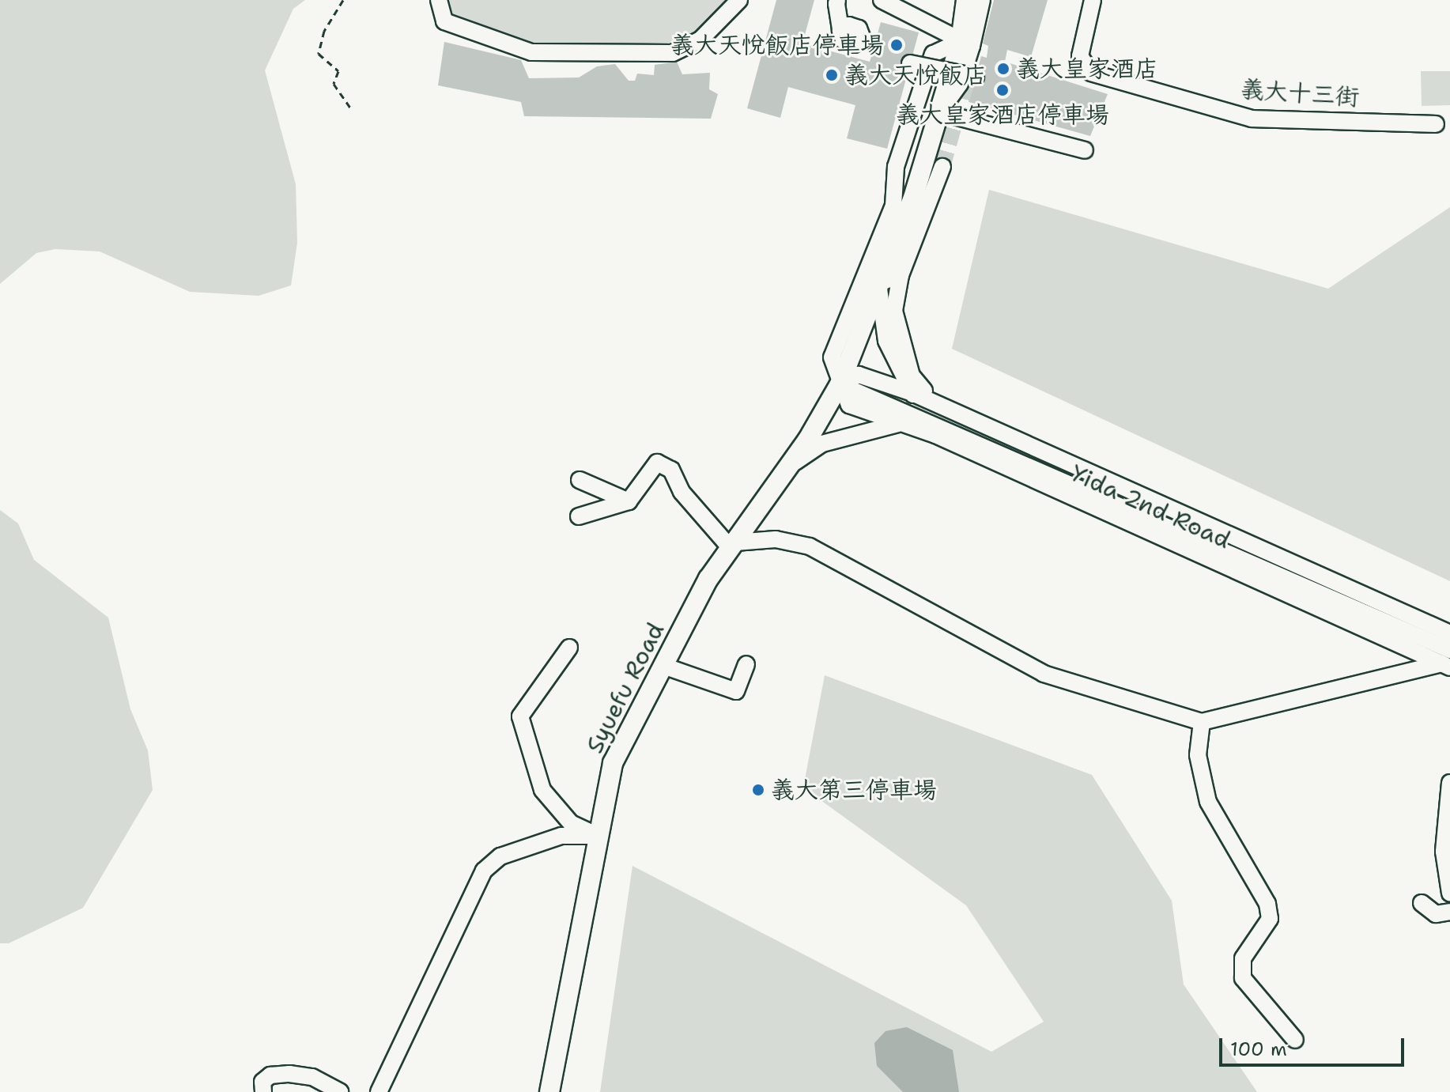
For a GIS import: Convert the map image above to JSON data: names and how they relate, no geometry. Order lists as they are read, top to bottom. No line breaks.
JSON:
{"streets":{"main road":["Syuefu Road"],"street":["義大十三街","Yida 2nd Road"]},"crossings":[["Yida 2nd Road","Syuefu Road"]],"places":["義大天悅飯店停車場","義大皇家酒店","義大天悅飯店","義大皇家酒店停車場","義大第三停車場"],"scale_bar":"100 m"}
